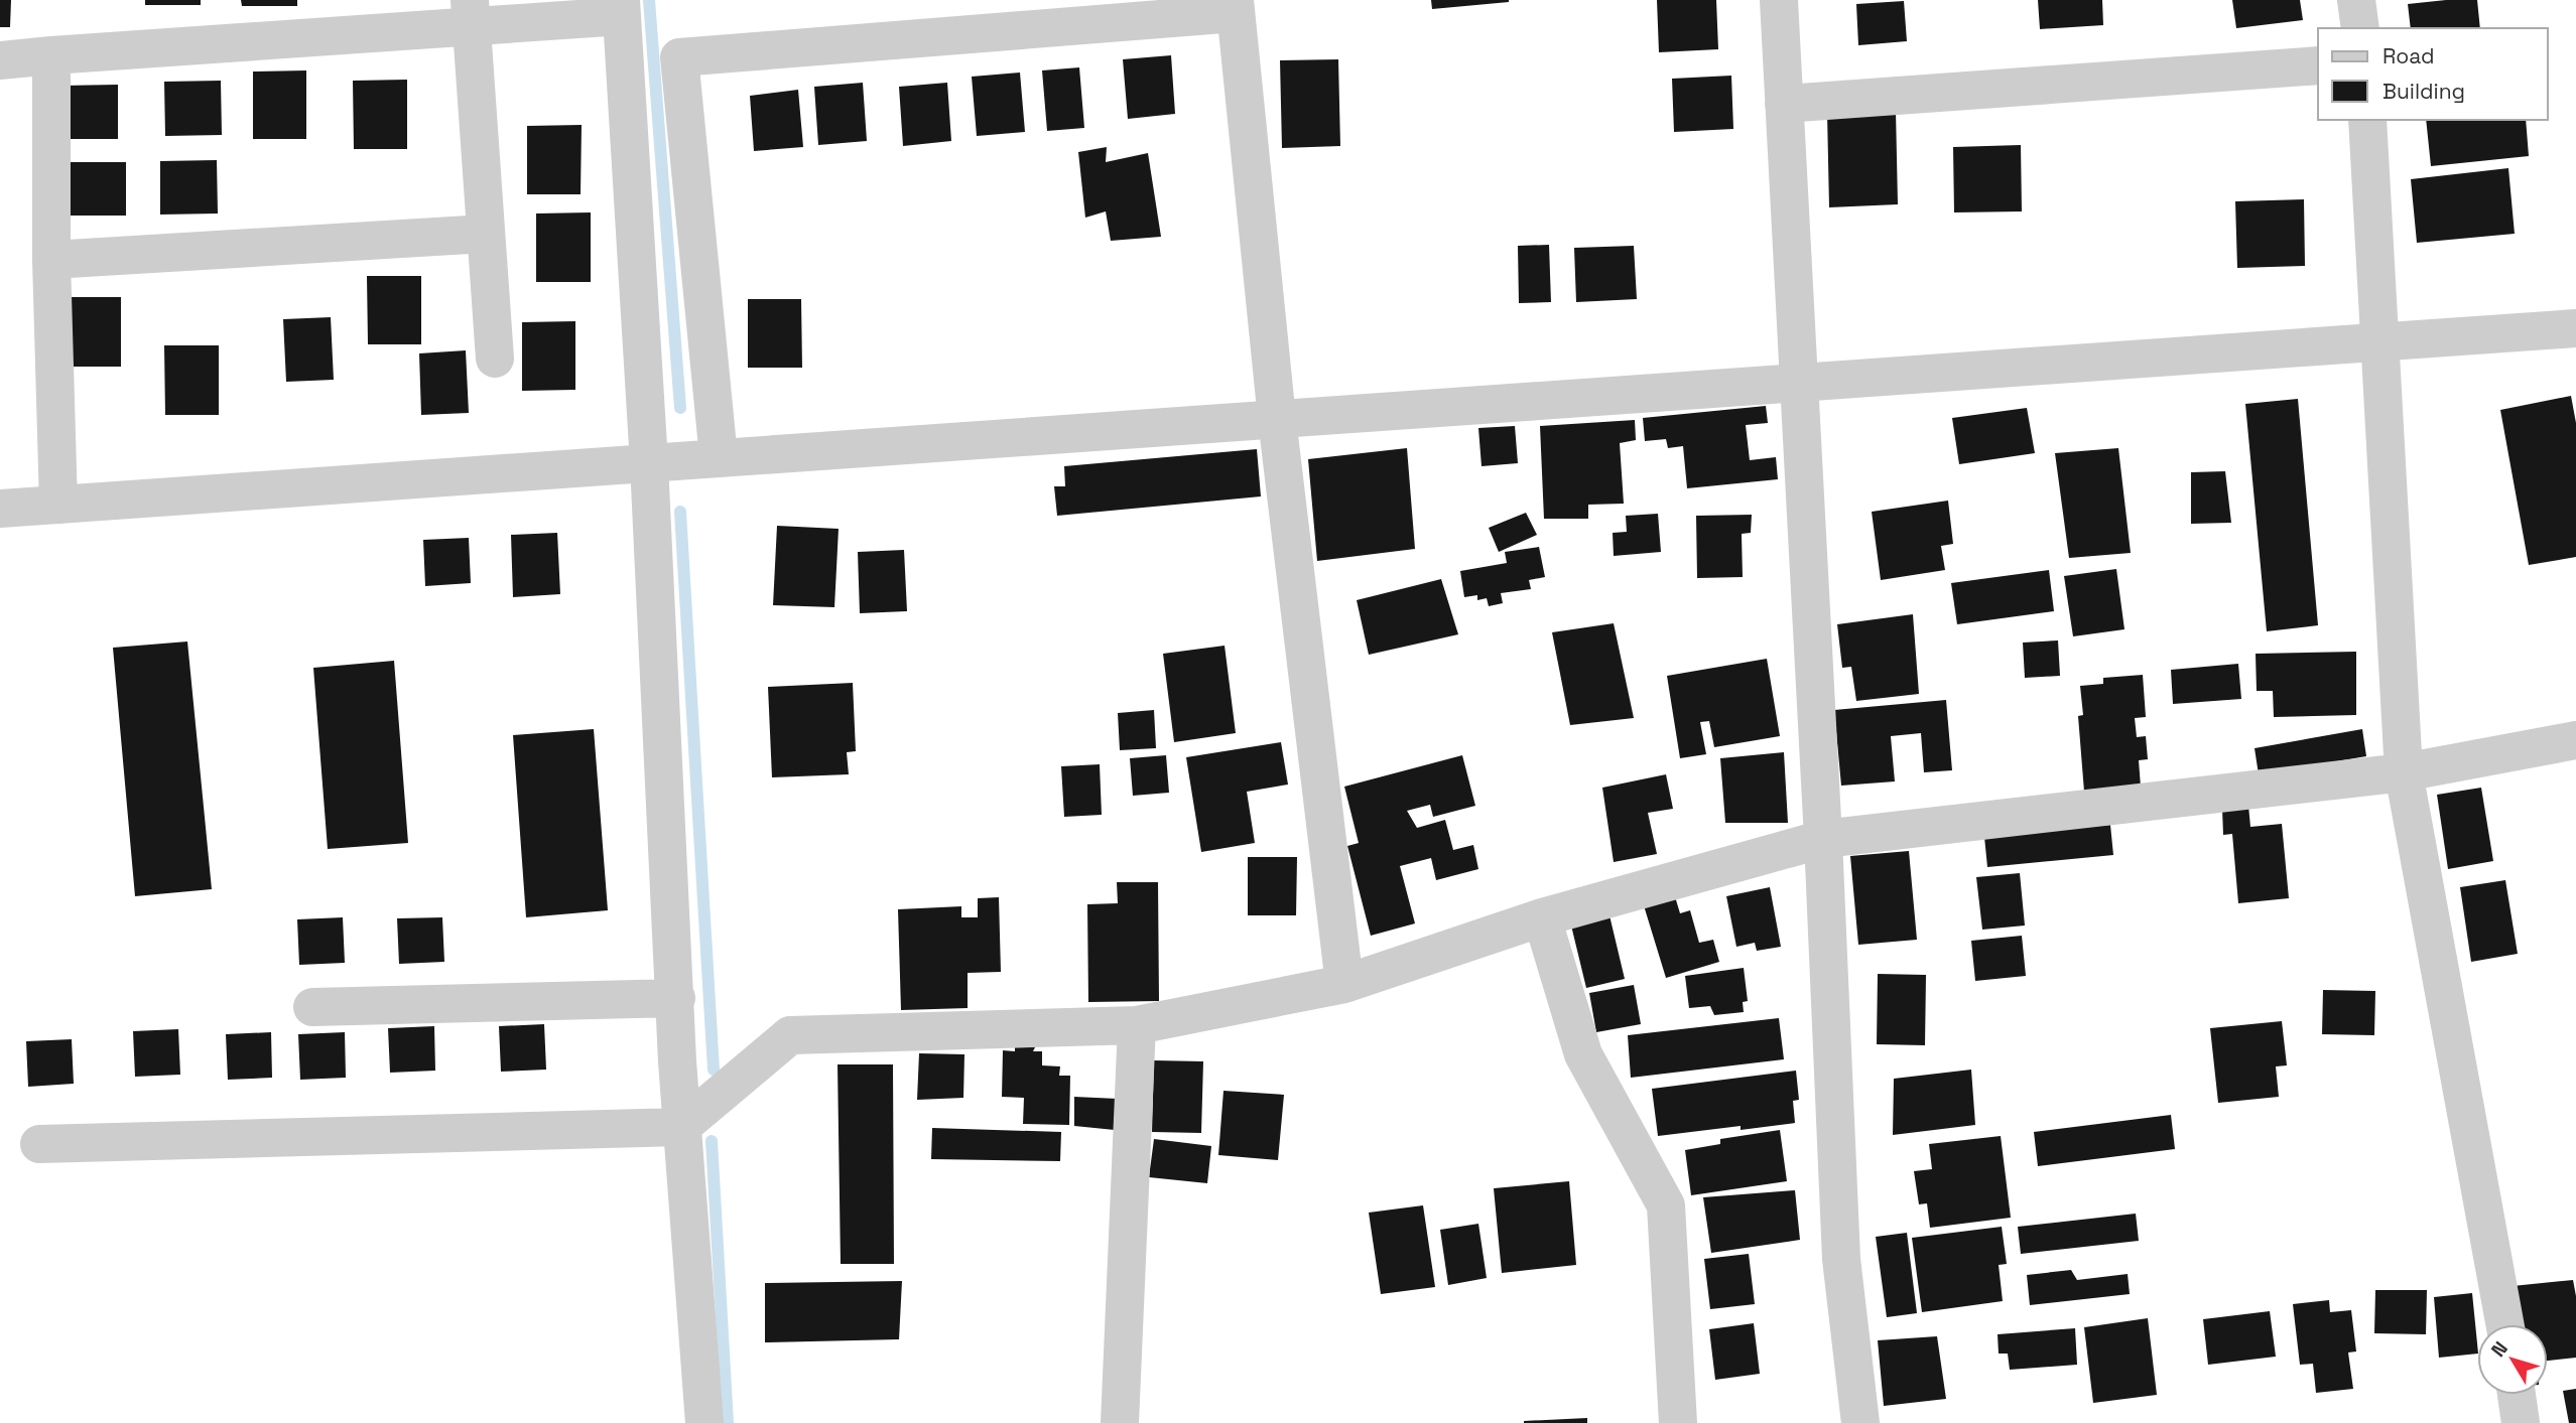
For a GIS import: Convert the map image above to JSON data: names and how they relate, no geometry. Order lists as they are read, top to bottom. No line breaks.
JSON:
{"legend":["Road","Building"],"north":"top left"}
